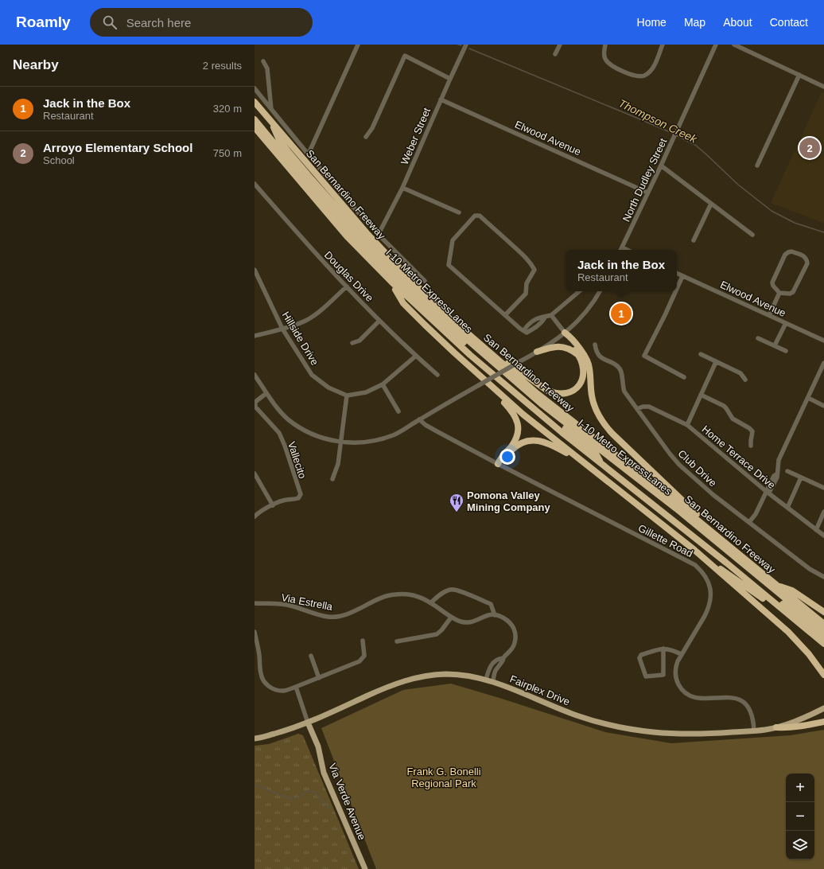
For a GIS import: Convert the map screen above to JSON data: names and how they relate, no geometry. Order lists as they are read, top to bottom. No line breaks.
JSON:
{"streets":{"highway":["San Bernardino Freeway","I-10 Metro ExpressLanes"],"main road":["Fairplex Drive","Via Verde Avenue"],"street":["Weber Street","Elwood Avenue","North Dudley Street","Douglas Drive","Hillside Drive","Home Terrace Drive","Vallecito","Club Drive","Gillette Road","Via Estrella"]},"crossings":[["Weber Street","Elwood Avenue"],["Elwood Avenue","North Dudley Street"],["San Bernardino Freeway","I-10 Metro ExpressLanes"],["Home Terrace Drive","Club Drive"],["Gillette Road","Fairplex Drive"],["Fairplex Drive","Via Verde Avenue"]],"water":["Thompson Creek"],"parks":["Frank G. Bonelli Regional Park"],"places":{"restaurant":["Pomona Valley Mining Company"]},"page":{"header":"Roamly","search":"Search here","nav":["Home","Map","About","Contact"],"heading":["Nearby","2 results"],"list":[{"mark":"1","name":"Jack in the Box","note":"Restaurant","value":"320 m"},{"mark":"2","name":"Arroyo Elementary School","note":"School","value":"750 m"}],"pins":["2","1"],"popup":["Jack in the Box","Restaurant"],"map_buttons":["+","−"]}}
